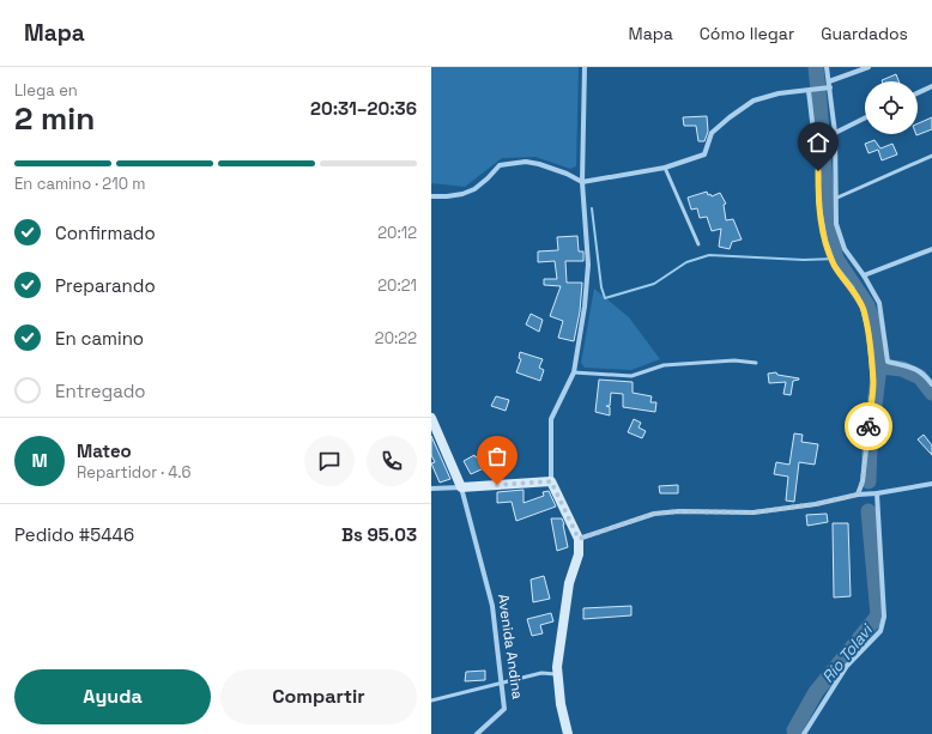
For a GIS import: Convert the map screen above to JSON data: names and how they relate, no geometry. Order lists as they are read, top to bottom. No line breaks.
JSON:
{"streets":{"street":["Avenida Andina"]},"water":["Río Tolavi"],"page":{"header":"Mapa","nav":["Mapa","Cómo llegar","Guardados"],"heading":["2 min","Llega en","20:31–20:36"],"panel":["Mateo","Repartidor · 4.6","Pedido #5446","Bs 95.03"],"bar":"En camino · 210 m","list":[["Confirmado","20:12"],["Preparando","20:21"],["En camino","20:22"],"Entregado"],"round":"M","buttons":["Ayuda","Compartir"]}}
